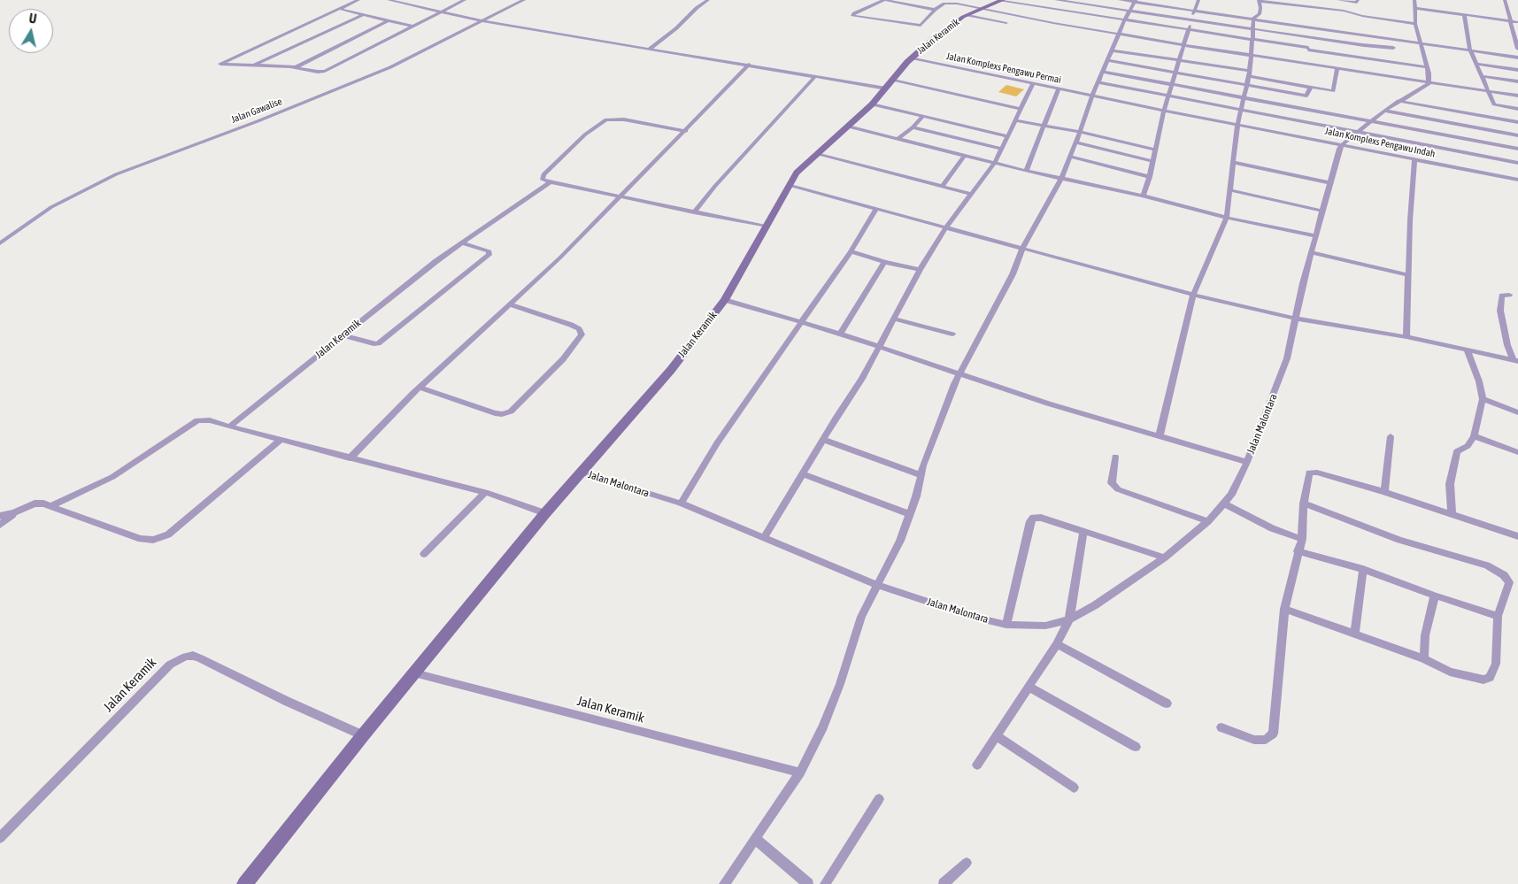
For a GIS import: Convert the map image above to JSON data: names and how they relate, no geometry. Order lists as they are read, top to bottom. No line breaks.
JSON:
{"streets":{"street":["Jalan Keramik","Jalan Komplexs Pengawu Permai","Jalan Gawalise","Jalan Komplexs Pengawu Indah","Jalan Malontara"]},"crossings":[["Jalan Keramik","Jalan Komplexs Pengawu Permai"],["Jalan Keramik","Jalan Malontara"],["Jalan Komplexs Pengawu Permai","Jalan Komplexs Pengawu Indah"],["Jalan Komplexs Pengawu Indah","Jalan Malontara"]],"north":"top"}
